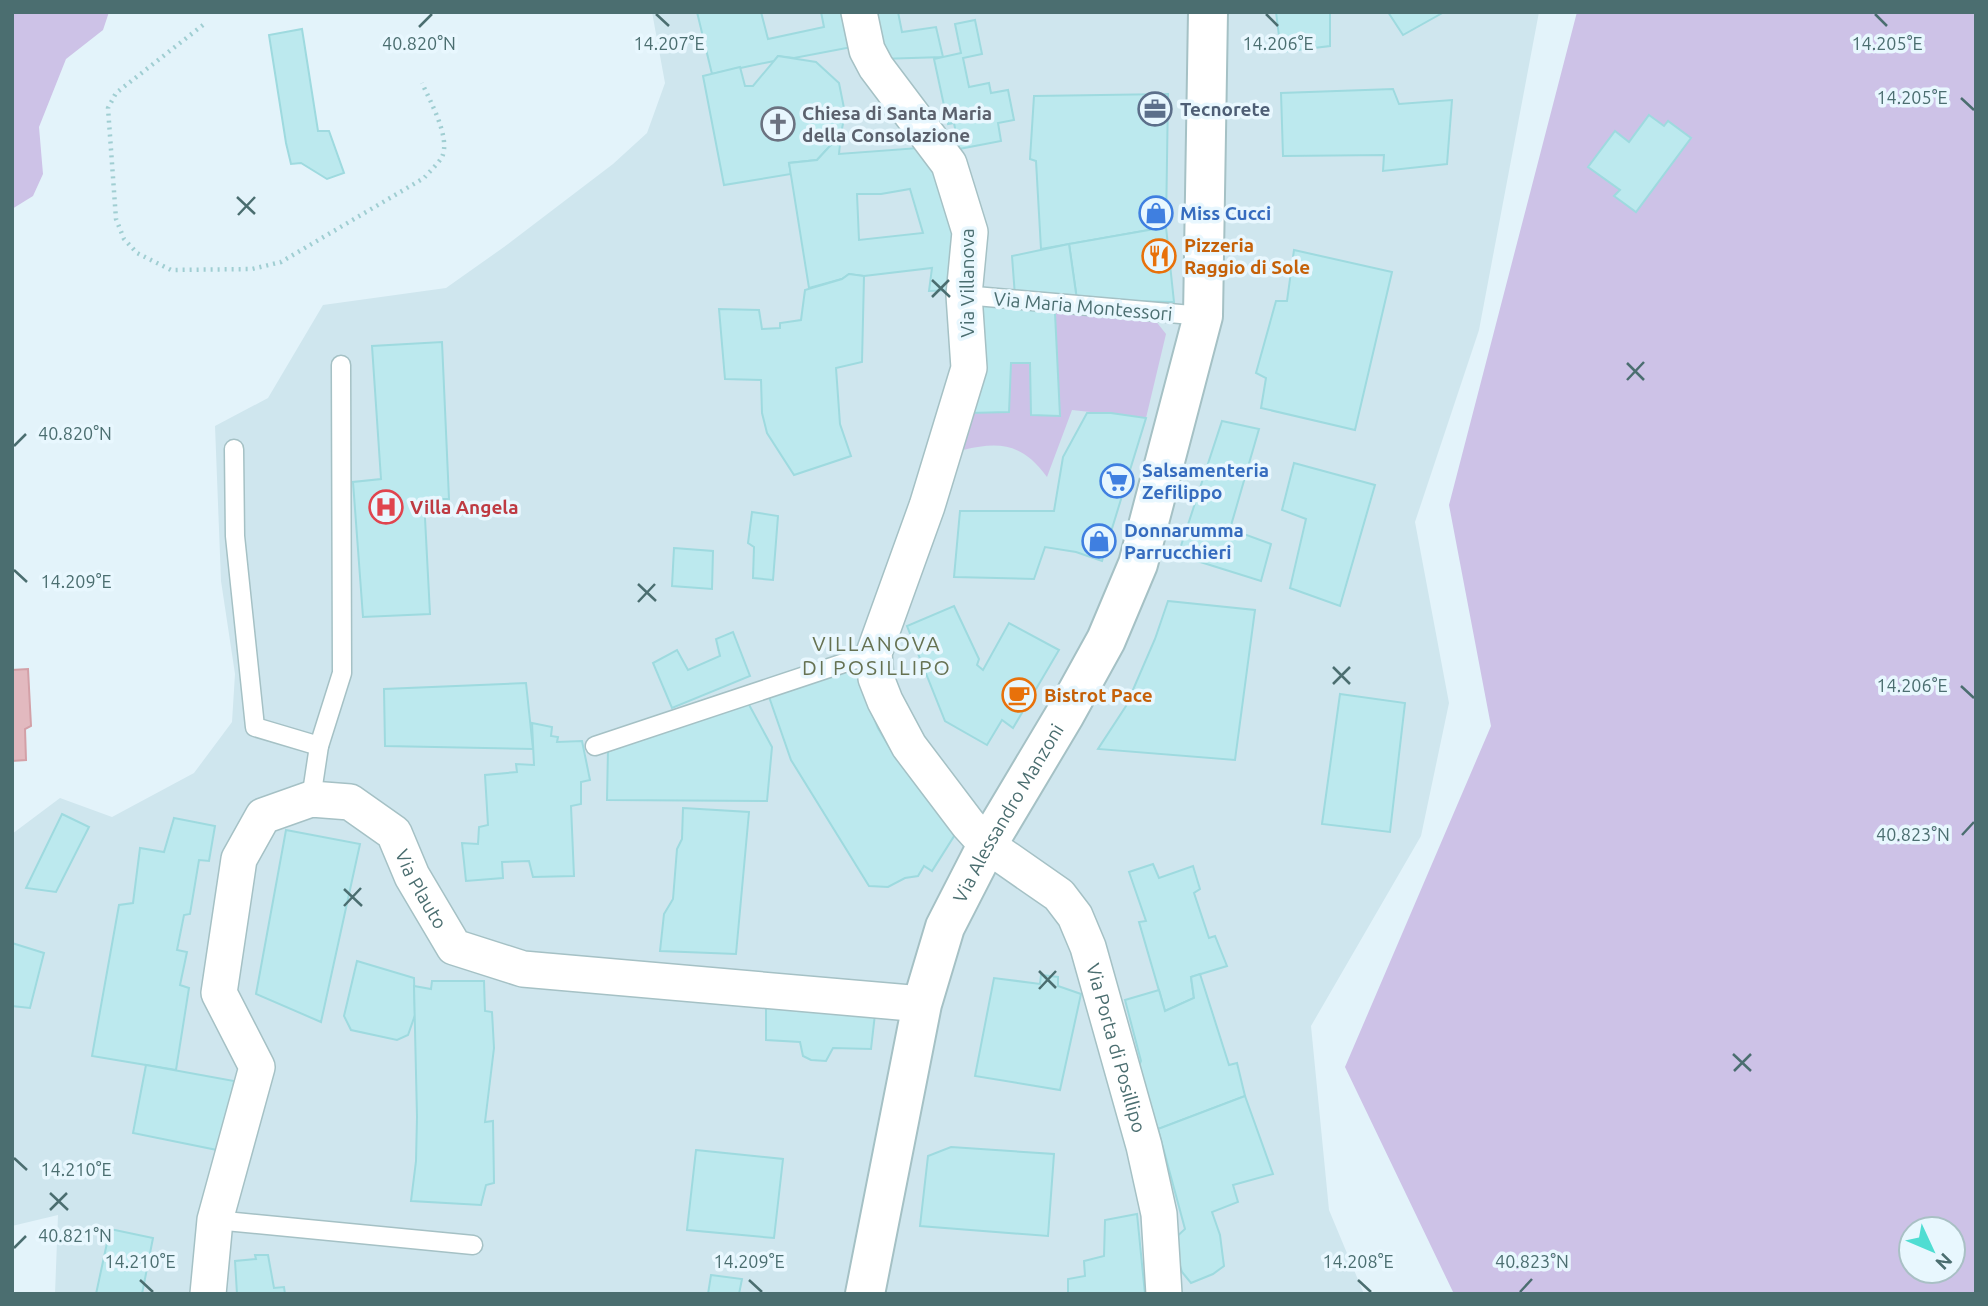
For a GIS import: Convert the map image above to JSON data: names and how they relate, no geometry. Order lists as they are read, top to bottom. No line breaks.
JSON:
{"streets":{"street":["Via Villanova","Via Alessandro Manzoni","Via Plauto","Via Porta di Posillipo"],"lane":["Via Maria Montessori"]},"crossings":[["Via Villanova","Via Maria Montessori"],["Via Villanova","Via Alessandro Manzoni"],["Via Villanova","Via Porta di Posillipo"],["Via Maria Montessori","Via Alessandro Manzoni"],["Via Alessandro Manzoni","Via Plauto"],["Via Alessandro Manzoni","Via Porta di Posillipo"]],"districts":["VILLANOVA DI POSILLIPO"],"places":{"office":["Tecnorete"],"church":["Chiesa di Santa Maria della Consolazione"],"shop":["Miss Cucci","Donnarumma Parrucchieri"],"restaurant":["Pizzeria Raggio di Sole"],"supermarket":["Salsamenteria Zefilippo"],"hospital":["Villa Angela"],"cafe":["Bistrot Pace"]},"north":"bottom right","coordinates":["14.205°E","14.207°E","14.206°E","40.820°N","14.209°E","40.823°N","14.210°E","40.821°N","14.208°E"]}
